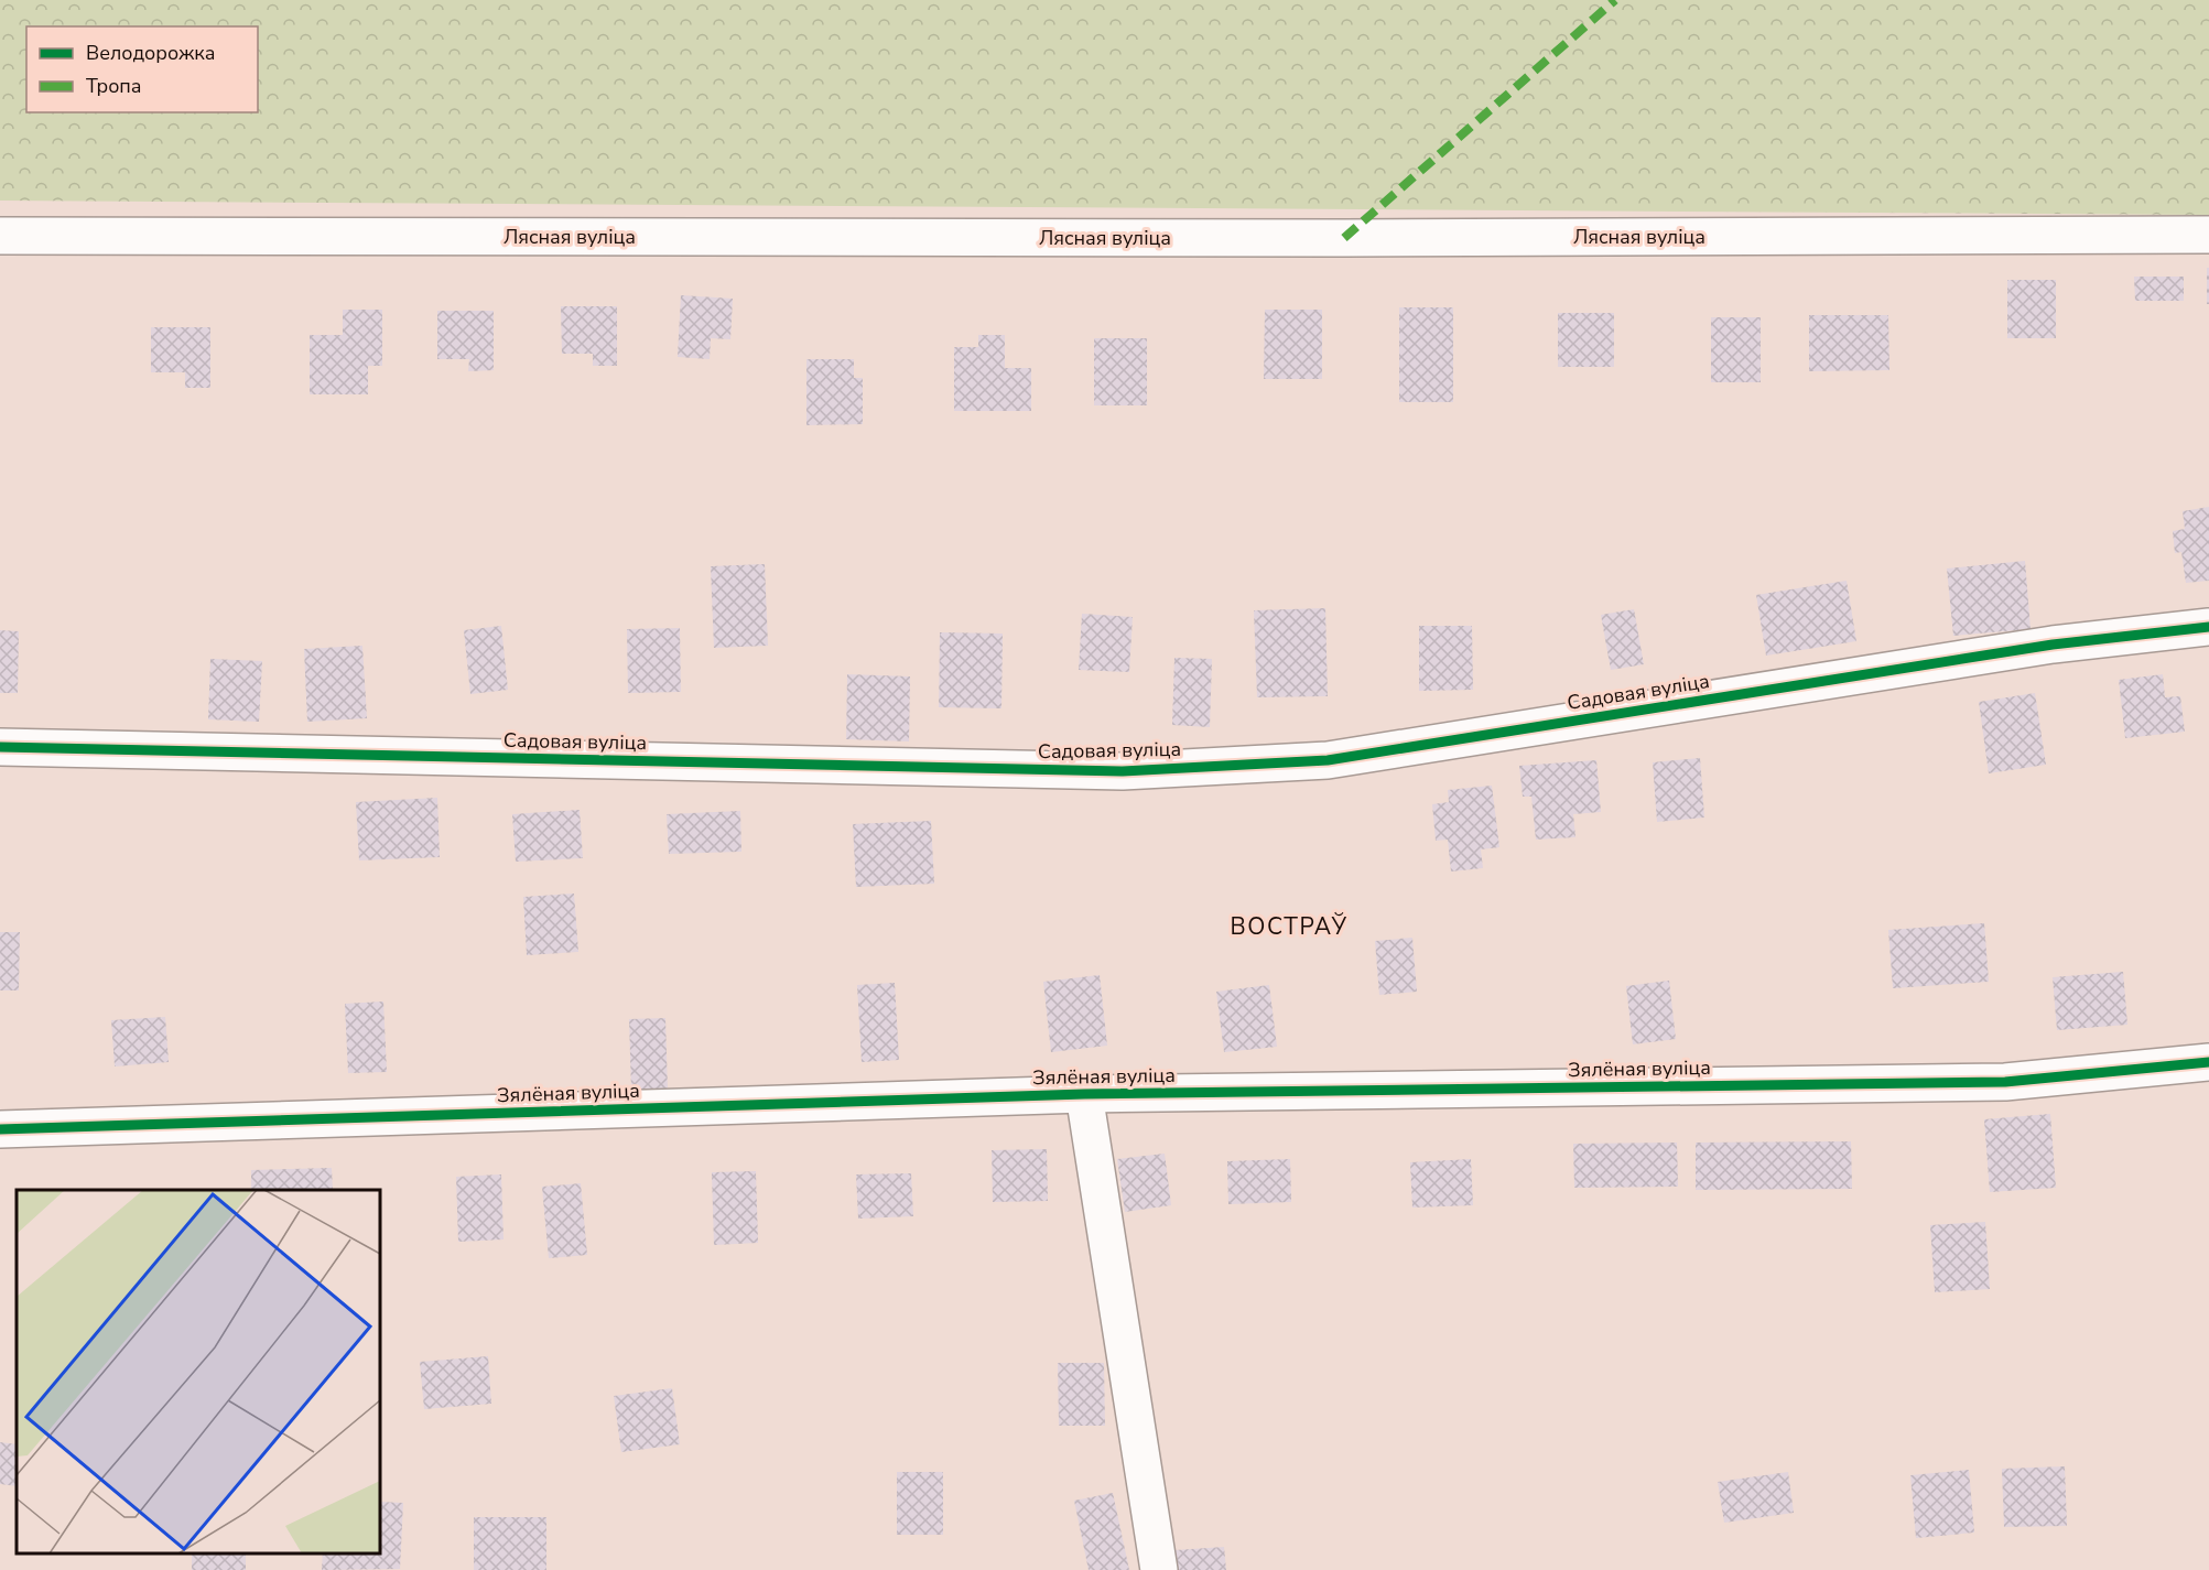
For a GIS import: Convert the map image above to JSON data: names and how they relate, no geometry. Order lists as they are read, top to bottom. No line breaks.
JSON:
{"streets":{"street":["Лясная вуліца","Садовая вуліца","Зялёная вуліца"]},"districts":["ВОСТРАЎ"],"legend":["Велодорожка","Тропа"]}
